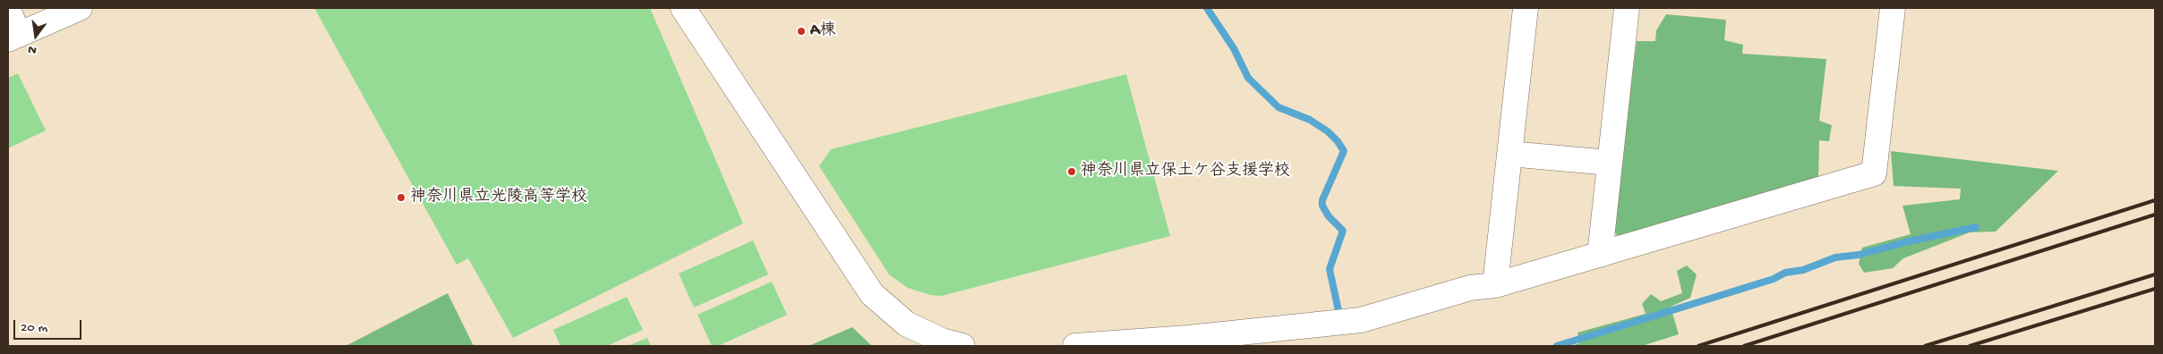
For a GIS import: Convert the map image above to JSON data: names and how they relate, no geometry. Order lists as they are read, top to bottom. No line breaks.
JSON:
{"places":["A棟","神奈川県立保土ケ谷支援学校","神奈川県立光陵高等学校"],"scale_bar":"20 m","north":"bottom"}
